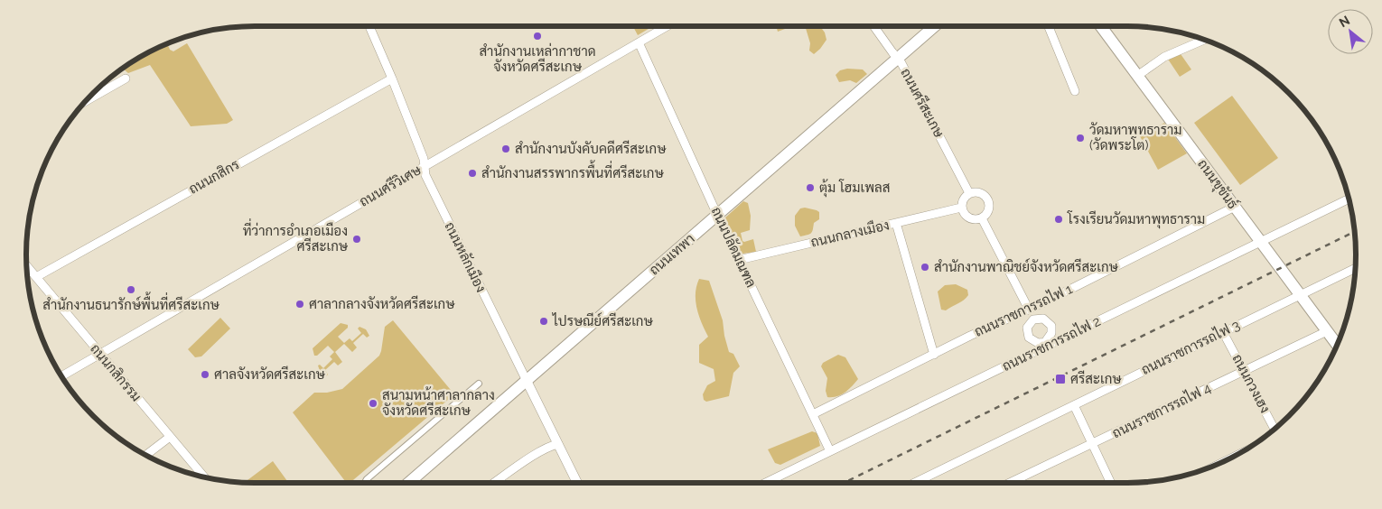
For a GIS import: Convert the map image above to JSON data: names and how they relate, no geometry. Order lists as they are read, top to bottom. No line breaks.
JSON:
{"streets":{"main road":["ถนนขุขันธ์","ถนนเทพา"],"street":["ถนนศรีสะเกษ","ถนนกสิกร","ถนนศรีวิเศษ","ถนนกลางเมือง","ถนนปลัดมณฑล","ถนนหลักเมือง","ถนนราชการรถไฟ 1","ถนนราชการรถไฟ 2","ถนนราชการรถไฟ 3","ถนนกสิกรรม","ถนนกวงเฮง","ถนนราชการรถไฟ 4"]},"crossings":[["ถนนศรีสะเกษ","ถนนกลางเมือง"],["ถนนศรีสะเกษ","ถนนเทพา"],["ถนนกสิกร","ถนนหลักเมือง"],["ถนนกสิกร","ถนนกสิกรรม"],["ถนนขุขันธ์","ถนนราชการรถไฟ 1"],["ถนนขุขันธ์","ถนนราชการรถไฟ 2"],["ถนนขุขันธ์","ถนนราชการรถไฟ 3"],["ถนนขุขันธ์","ถนนราชการรถไฟ 4"],["ถนนศรีวิเศษ","ถนนปลัดมณฑล"],["ถนนศรีวิเศษ","ถนนหลักเมือง"],["ถนนศรีวิเศษ","ถนนกสิกรรม"],["ถนนกลางเมือง","ถนนปลัดมณฑล"],["ถนนปลัดมณฑล","ถนนเทพา"],["ถนนปลัดมณฑล","ถนนราชการรถไฟ 1"],["ถนนปลัดมณฑล","ถนนราชการรถไฟ 2"],["ถนนเทพา","ถนนหลักเมือง"],["ถนนราชการรถไฟ 3","ถนนกวงเฮง"],["ถนนกวงเฮง","ถนนราชการรถไฟ 4"]],"places":{"other":["สำนักงานเหล่ากาชาด จังหวัดศรีสะเกษ","วัดมหาพุทธาราม (วัดพระโต)","สำนักงานบังคับคดีศรีสะเกษ","สำนักงานสรรพากรพื้นที่ศรีสะเกษ","ตุ้ม โฮมเพลส","โรงเรียนวัดมหาพุทธาราม","ที่ว่าการอำเภอเมือง ศรีสะเกษ","สำนักงานพาณิชย์จังหวัดศรีสะเกษ","สำนักงานธนารักษ์พื้นที่ศรีสะเกษ","ศาลากลางจังหวัดศรีสะเกษ","ไปรษณีย์ศรีสะเกษ","ศาลจังหวัดศรีสะเกษ","สนามหน้าศาลากลาง จังหวัดศรีสะเกษ"],"transit":["ศรีสะเกษ"]},"north":"top left"}
